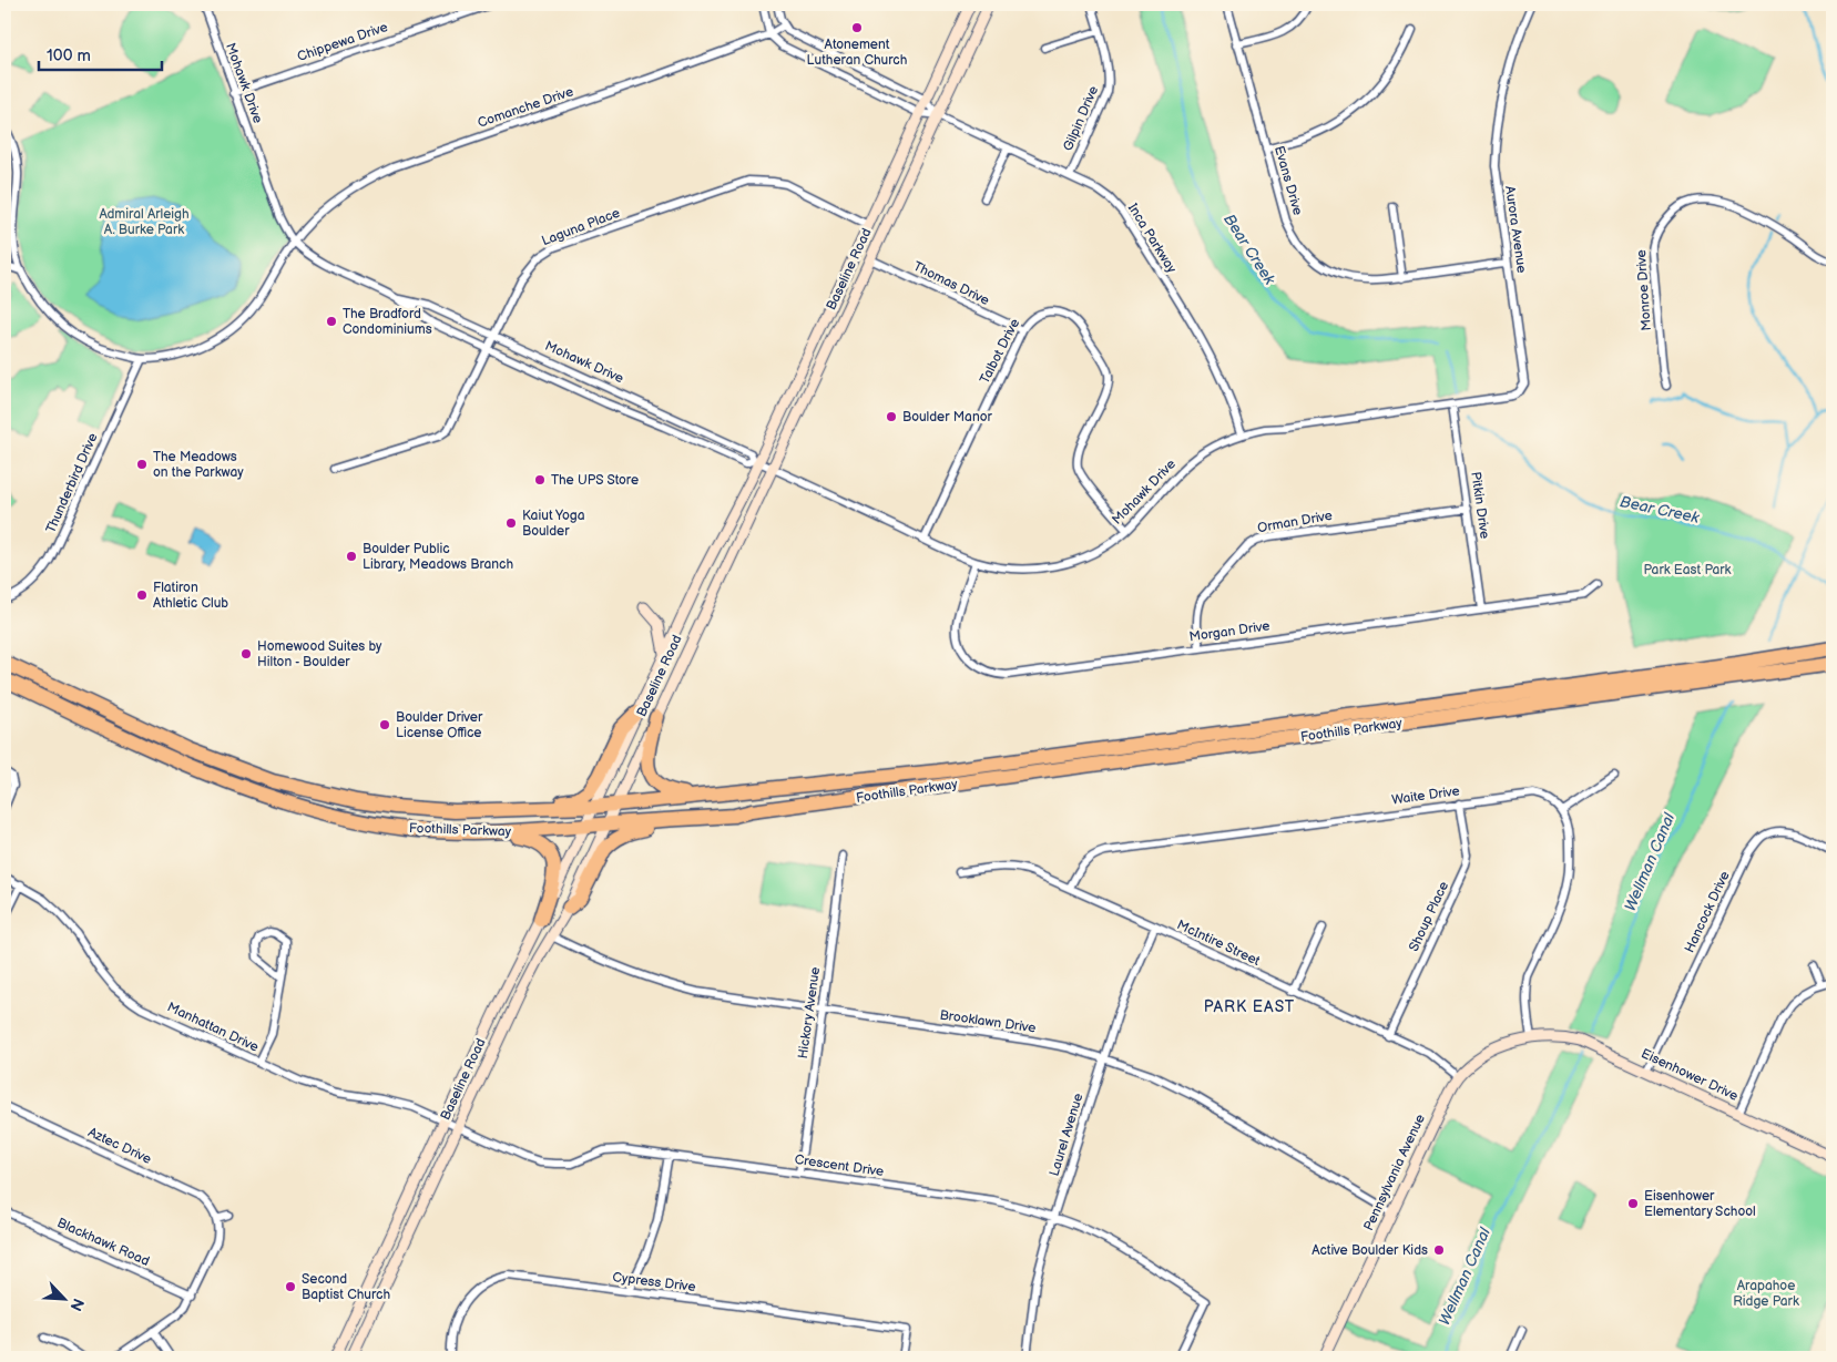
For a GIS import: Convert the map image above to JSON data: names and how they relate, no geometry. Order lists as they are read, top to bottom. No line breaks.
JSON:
{"streets":{"highway":["Foothills Parkway"],"main road":["Baseline Road","Eisenhower Drive","Pennsylvania Avenue"],"street":["Chippewa Drive","Mohawk Drive","Comanche Drive","Gilpin Drive","Evans Drive","Laguna Place","Aurora Avenue","Inca Parkway","Thomas Drive","Monroe Drive","Talbot Drive","Thunderbird Drive","Pitkin Drive","Orman Drive","Morgan Drive","Waite Drive","Hancock Drive","Shoup Place","McIntire Street","Hickory Avenue","Brooklawn Drive","Manhattan Drive","Laurel Avenue","Aztec Drive","Crescent Drive","Blackhawk Road","Cypress Drive"]},"crossings":[["Chippewa Drive","Mohawk Drive"],["Mohawk Drive","Comanche Drive"],["Mohawk Drive","Laguna Place"],["Mohawk Drive","Aurora Avenue"],["Mohawk Drive","Inca Parkway"],["Mohawk Drive","Baseline Road"],["Mohawk Drive","Talbot Drive"],["Mohawk Drive","Pitkin Drive"],["Mohawk Drive","Morgan Drive"],["Comanche Drive","Inca Parkway"],["Comanche Drive","Thunderbird Drive"],["Gilpin Drive","Inca Parkway"],["Evans Drive","Aurora Avenue"],["Laguna Place","Baseline Road"],["Aurora Avenue","Pitkin Drive"],["Inca Parkway","Baseline Road"],["Baseline Road","Thomas Drive"],["Baseline Road","Foothills Parkway"],["Baseline Road","Brooklawn Drive"],["Baseline Road","Manhattan Drive"],["Baseline Road","Crescent Drive"],["Thomas Drive","Talbot Drive"],["Pitkin Drive","Orman Drive"],["Pitkin Drive","Morgan Drive"],["Orman Drive","Morgan Drive"],["Waite Drive","Shoup Place"],["Waite Drive","McIntire Street"],["Hancock Drive","Eisenhower Drive"],["Shoup Place","McIntire Street"],["McIntire Street","Laurel Avenue"],["McIntire Street","Pennsylvania Avenue"],["Hickory Avenue","Brooklawn Drive"],["Hickory Avenue","Crescent Drive"],["Brooklawn Drive","Laurel Avenue"],["Brooklawn Drive","Pennsylvania Avenue"],["Manhattan Drive","Crescent Drive"],["Eisenhower Drive","Pennsylvania Avenue"],["Laurel Avenue","Crescent Drive"]],"districts":["PARK EAST"],"water":["Bear Creek","Wellman Canal"],"parks":["Admiral Arleigh A. Burke Park","Park East Park","Arapahoe Ridge Park"],"places":["Atonement Lutheran Church","The Bradford Condominiums","Boulder Manor","The Meadows on the Parkway","The UPS Store","Kaiut Yoga Boulder","Boulder Public Library, Meadows Branch","Flatiron Athletic Club","Homewood Suites by Hilton - Boulder","Boulder Driver License Office","Eisenhower Elementary School","Active Boulder Kids","Second Baptist Church"],"scale_bar":"100 m","north":"bottom right"}
